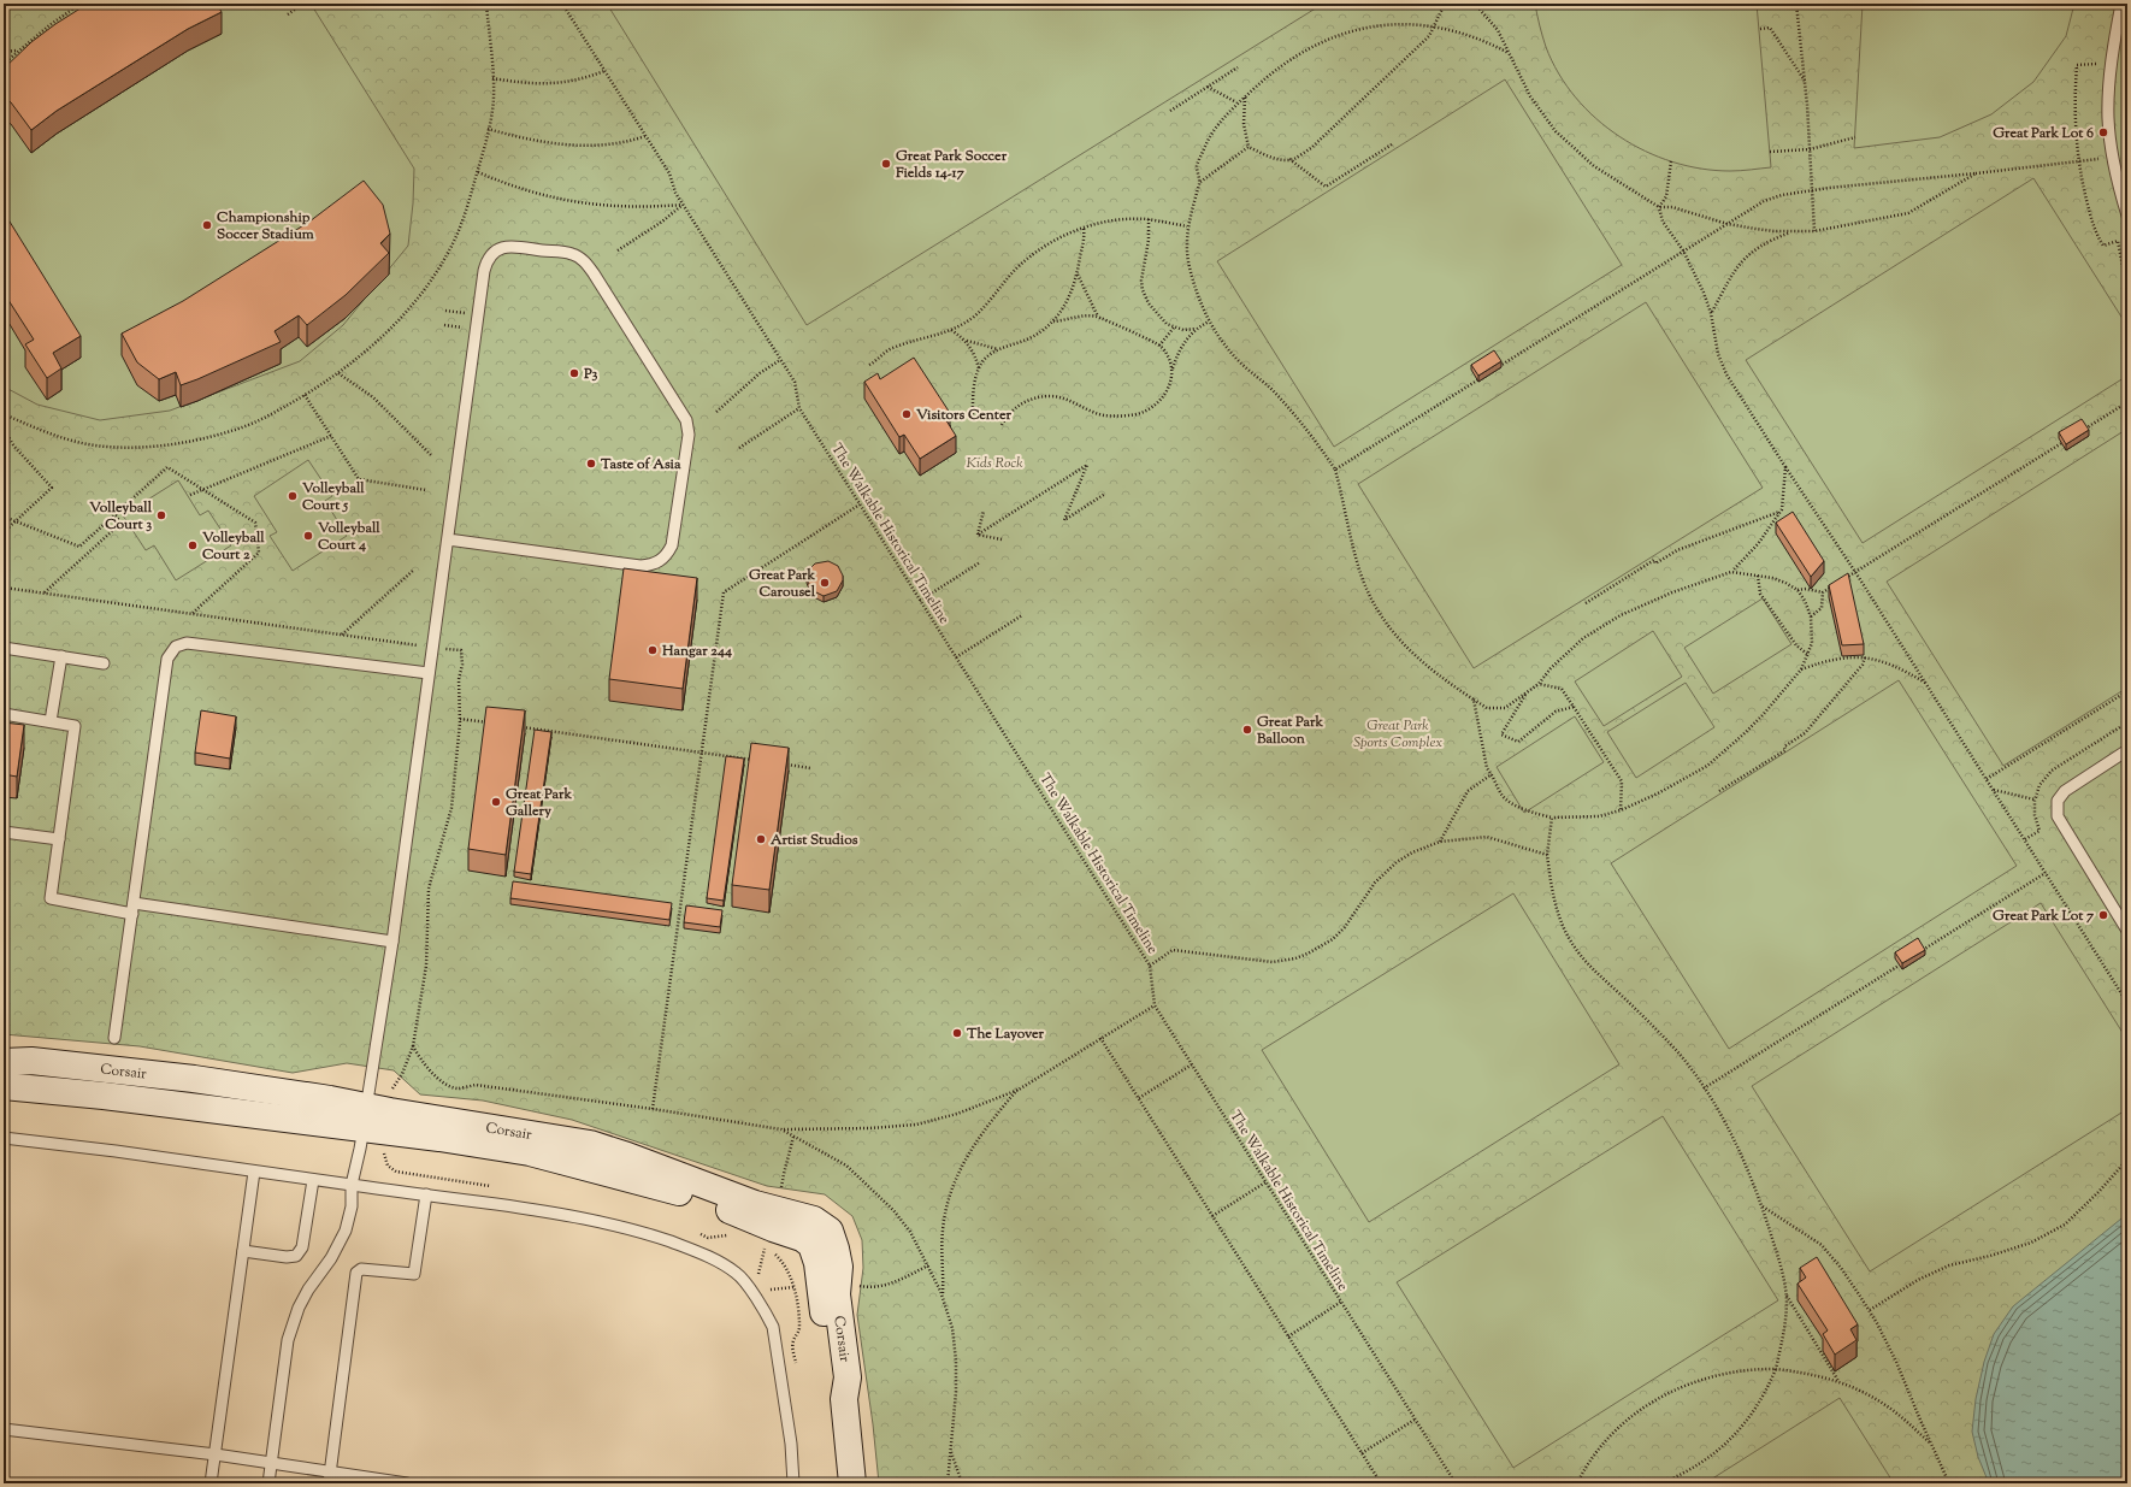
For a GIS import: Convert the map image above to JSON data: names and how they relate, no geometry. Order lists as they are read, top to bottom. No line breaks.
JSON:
{"streets":{"street":["Corsair"],"path":["The Walkable Historical Timeline"]},"parks":["Kids Rock","Great Park Sports Complex"],"places":["Great Park Lot 6","Great Park Soccer Fields 14-17","Championship Soccer Stadium","P3","Visitors Center","Taste of Asia","Volleyball Court 5","Volleyball Court 3","Volleyball Court 4","Volleyball Court 2","Great Park Carousel","Hangar 244","Great Park Balloon","Great Park Gallery","Artist Studios","Great Park Lot 7","The Layover"]}
